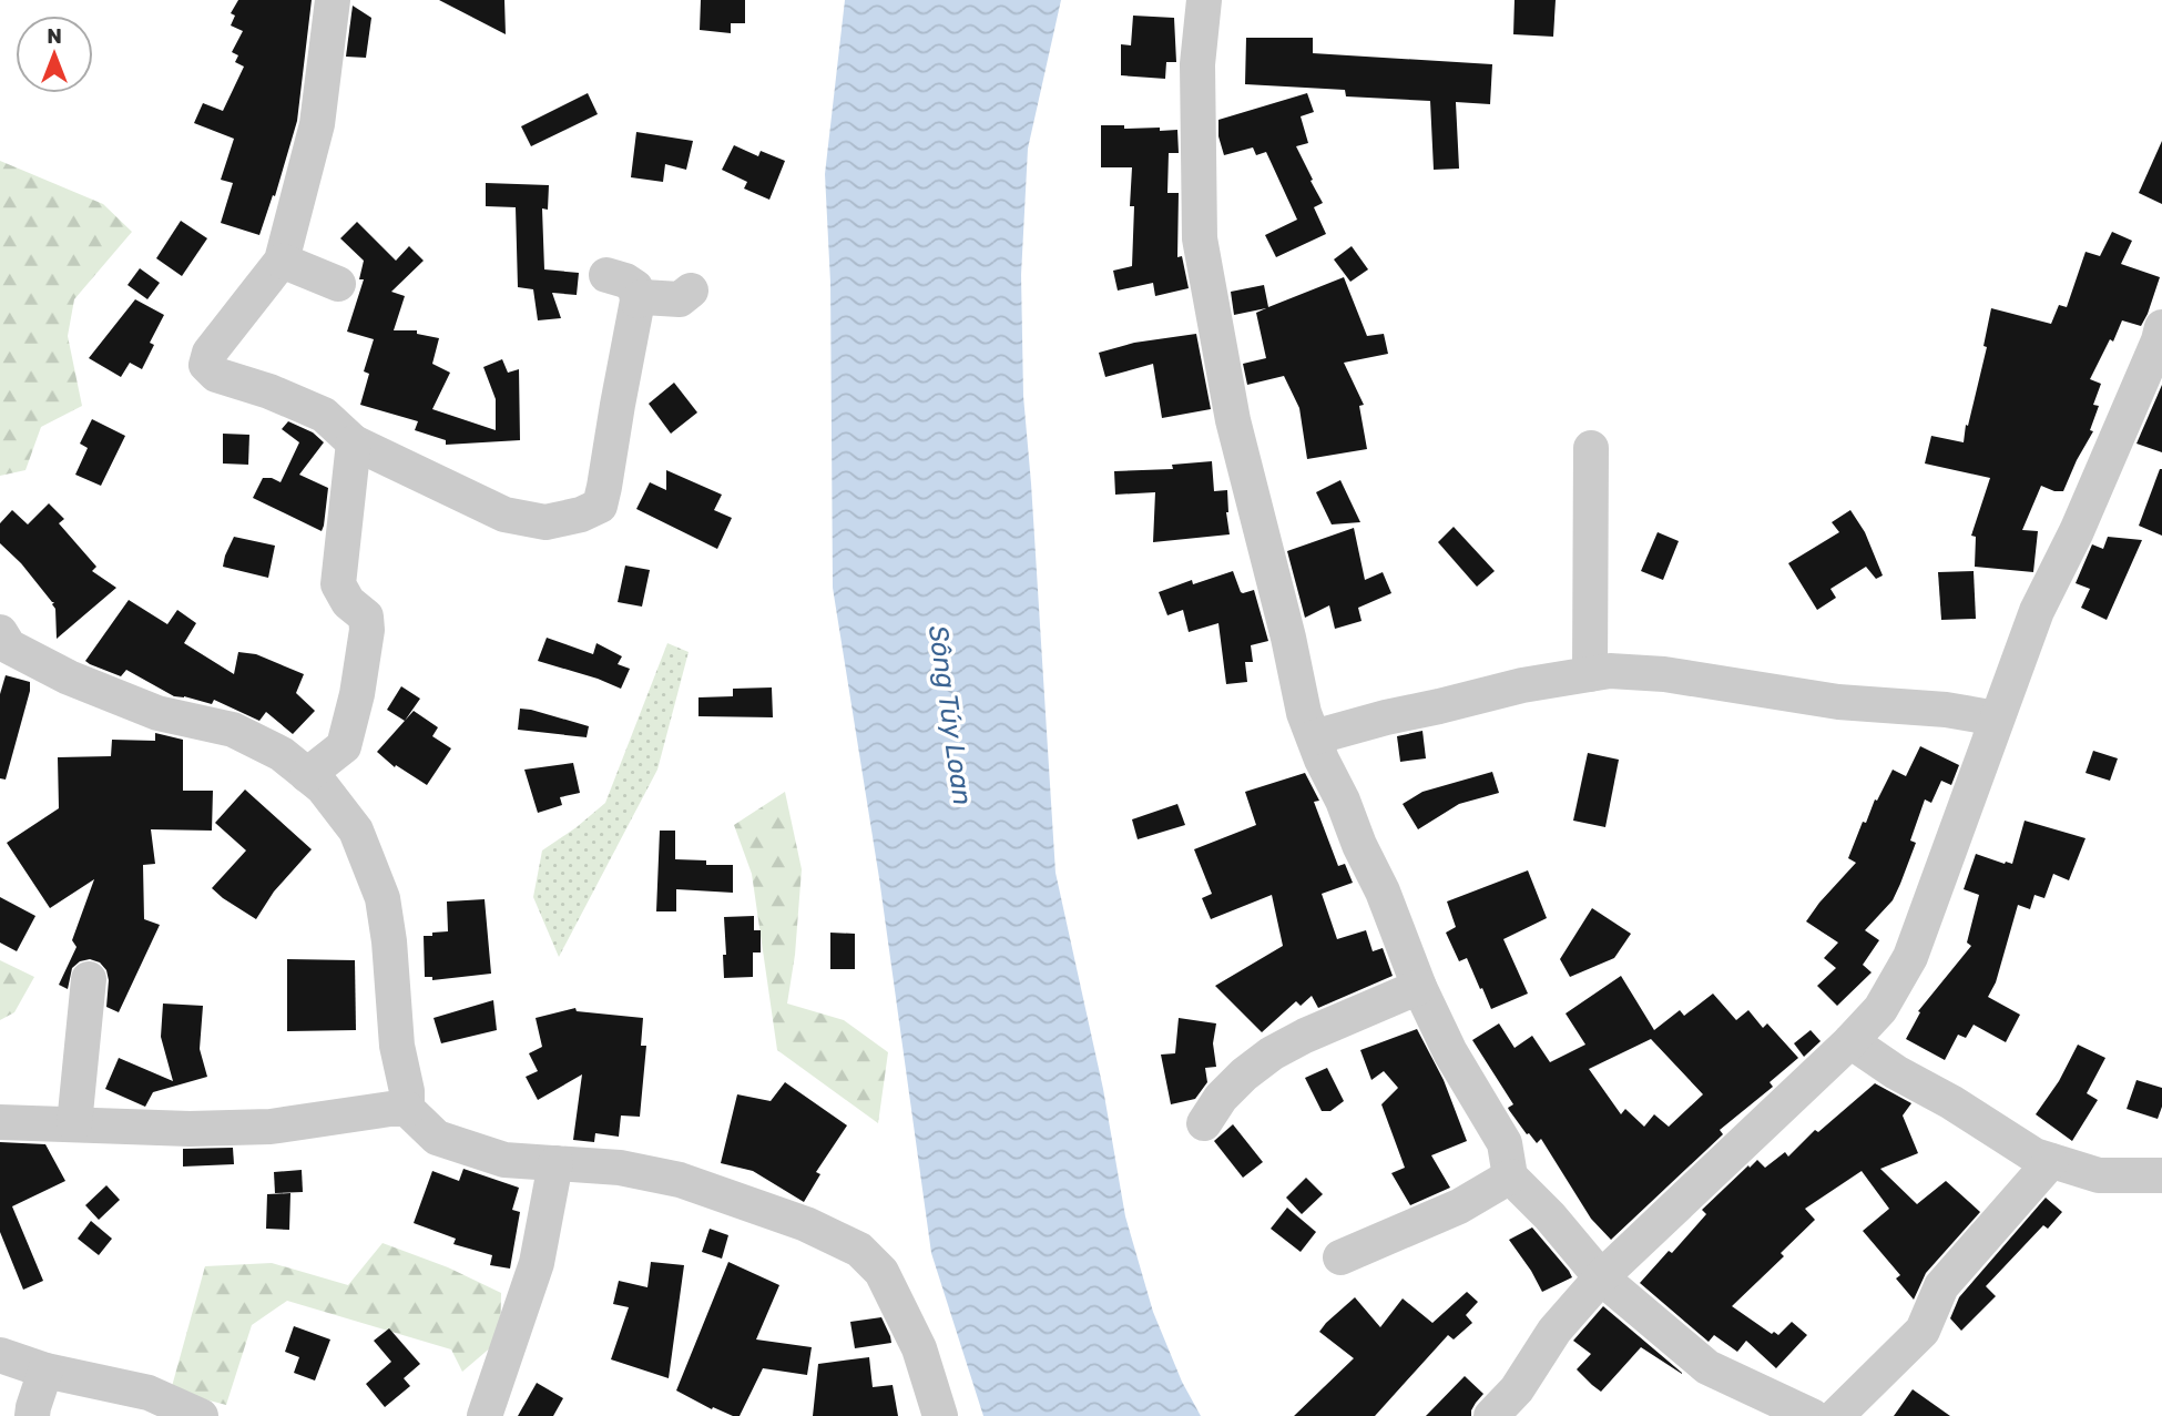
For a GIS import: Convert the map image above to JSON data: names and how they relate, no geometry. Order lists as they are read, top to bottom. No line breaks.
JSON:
{"water":["Sông Túy Loan"],"north":"top"}
